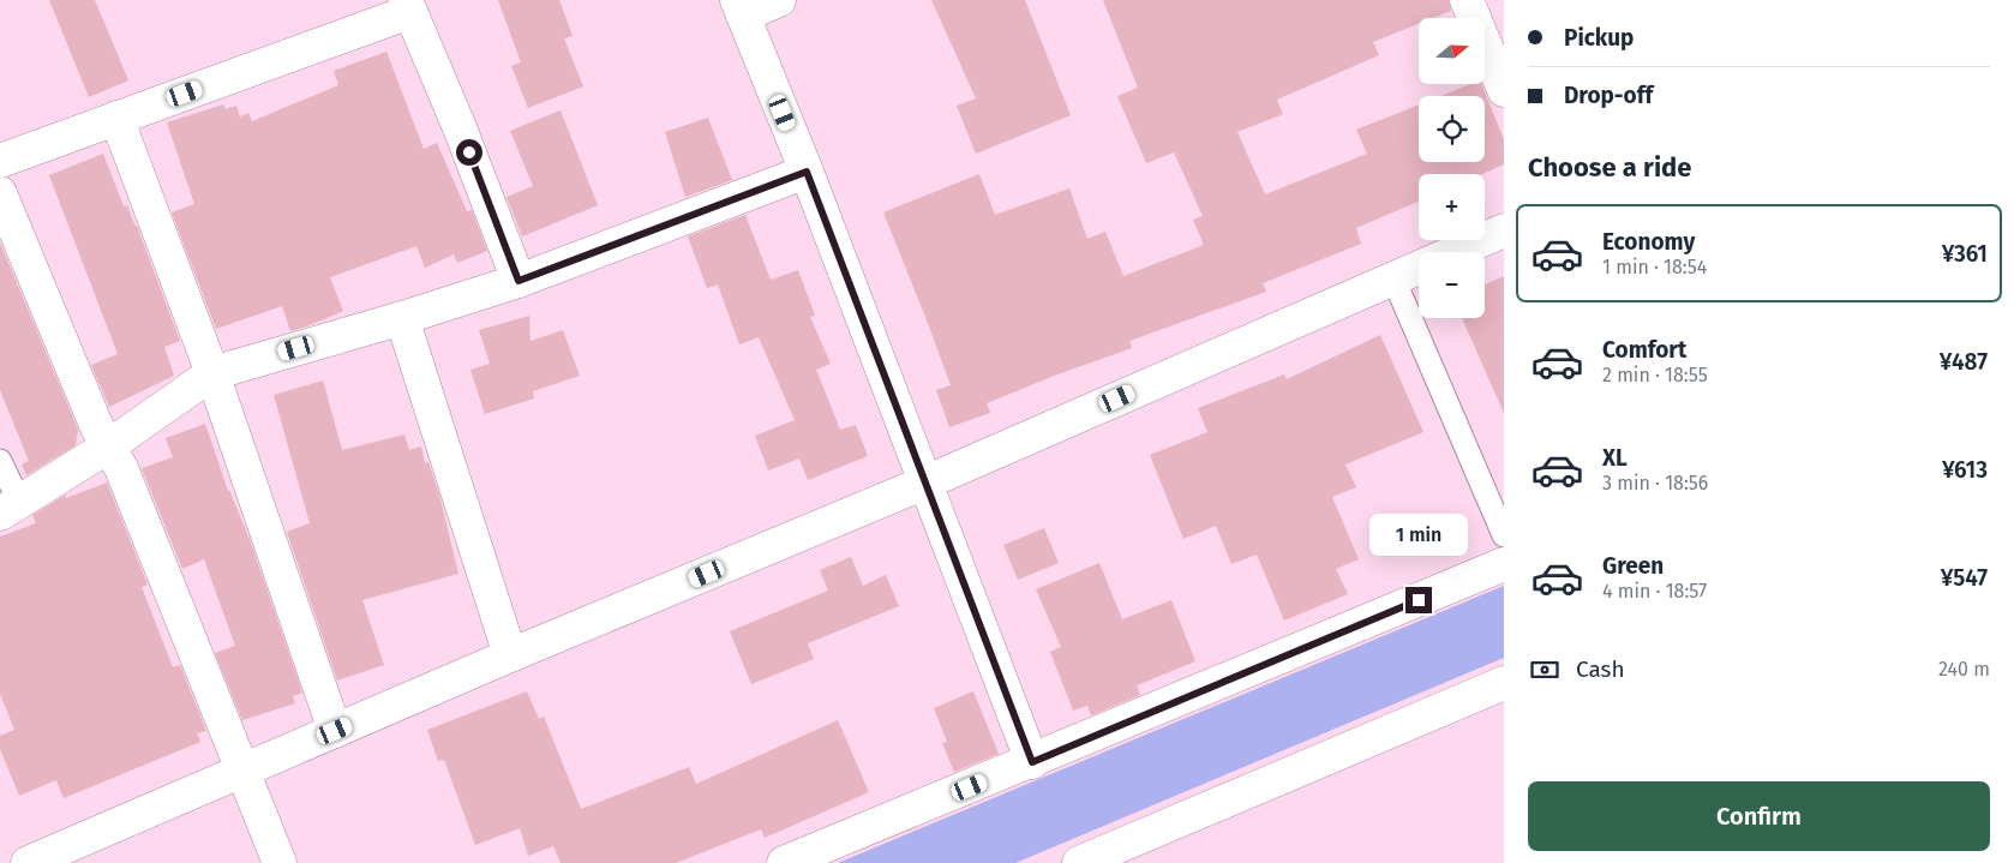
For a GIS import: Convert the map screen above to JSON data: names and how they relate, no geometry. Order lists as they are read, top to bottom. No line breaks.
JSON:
{"north":"right","page":{"banner":["Pickup","Drop-off"],"map_buttons":["+","−"],"heading":"Choose a ride","list":[{"name":"Economy","note":"1 min · 18:54","value":"¥361"},{"name":"Comfort","note":"2 min · 18:55","value":"¥487"},{"name":"XL","note":"3 min · 18:56","value":"¥613"},{"name":"Green","note":"4 min · 18:57","value":"¥547"}],"bubble":"1 min","pay":["Cash","240 m"],"buttons":"Confirm"}}
